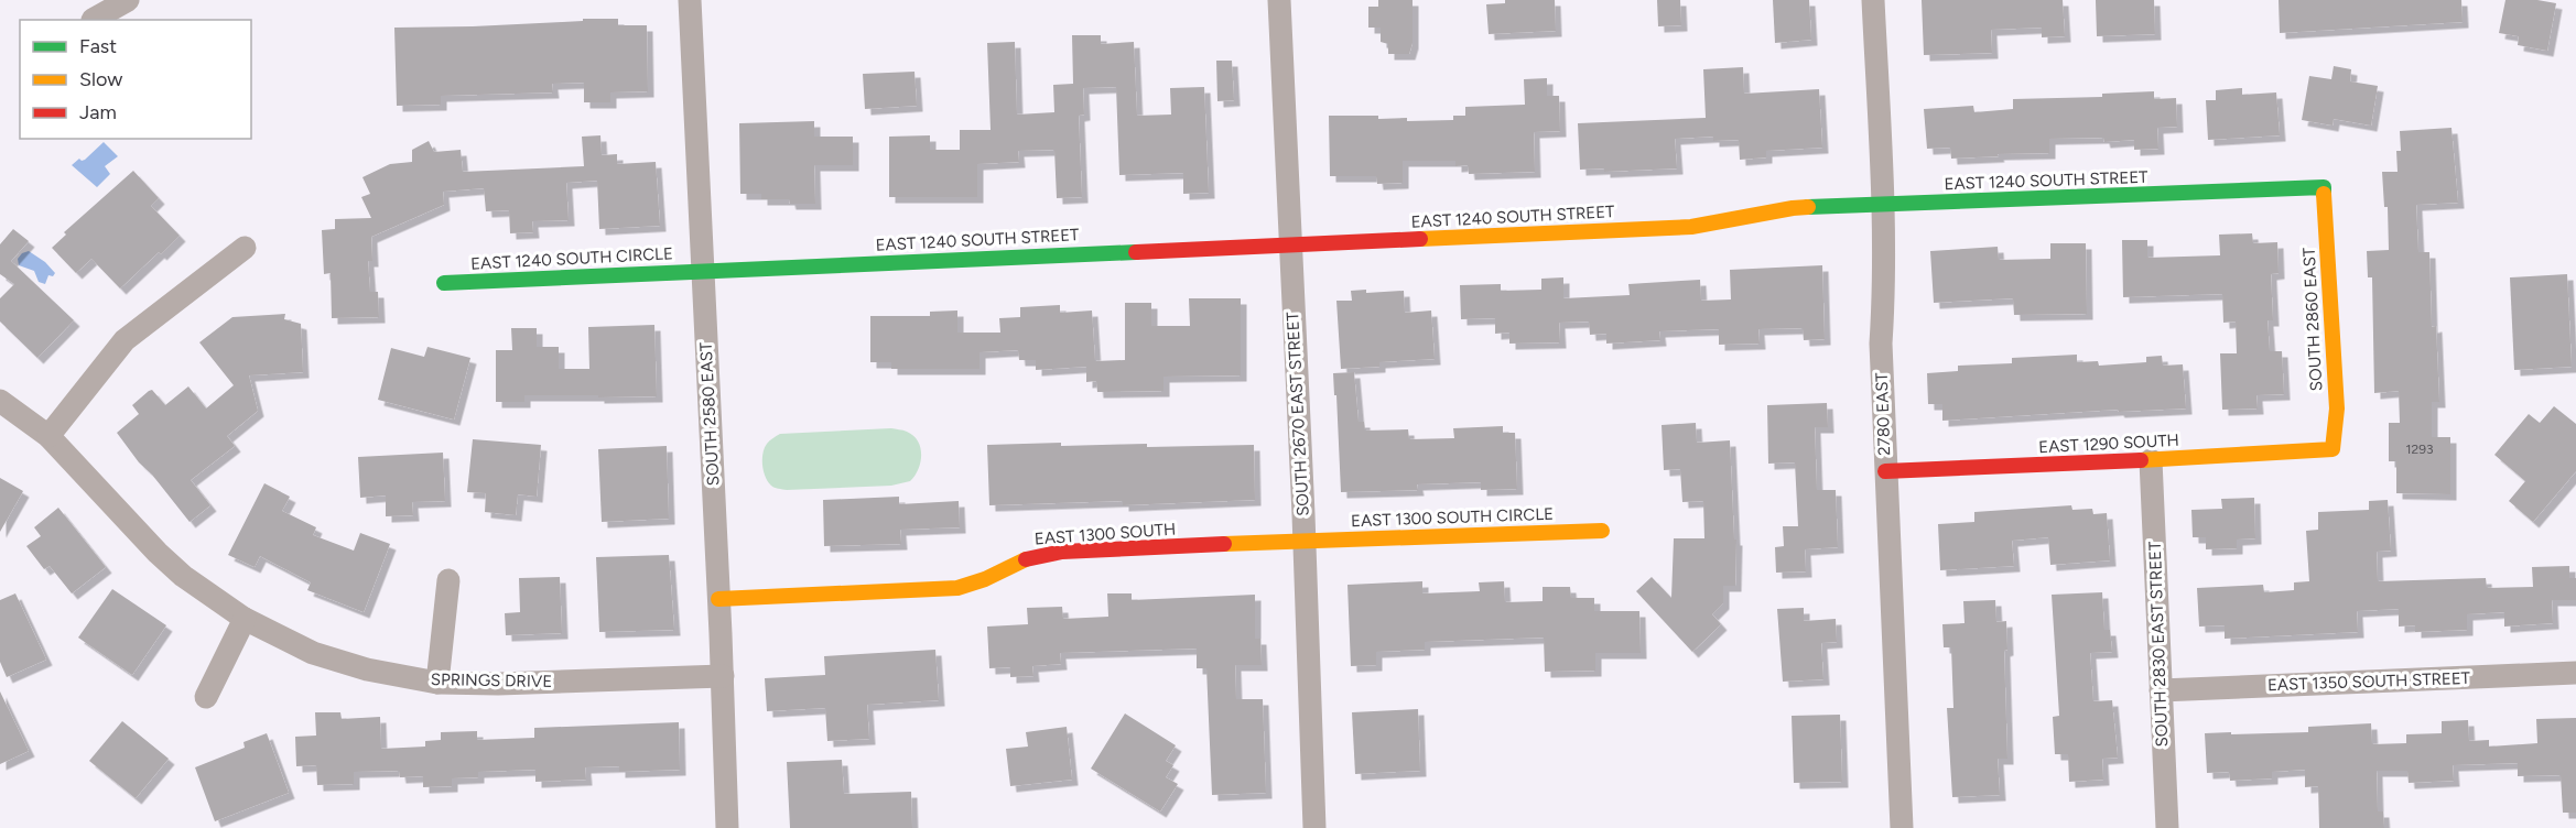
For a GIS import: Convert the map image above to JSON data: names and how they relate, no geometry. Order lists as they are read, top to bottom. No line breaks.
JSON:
{"streets":{"street":["EAST 1240 SOUTH STREET","EAST 1240 SOUTH CIRCLE","SOUTH 2860 EAST","SOUTH 2580 EAST","SOUTH 2670 EAST STREET","2780 EAST","EAST 1290 SOUTH","EAST 1300 SOUTH CIRCLE","EAST 1300 SOUTH","SOUTH 2830 EAST STREET","SPRINGS DRIVE","EAST 1350 SOUTH STREET"]},"crossings":[["EAST 1240 SOUTH STREET","EAST 1240 SOUTH CIRCLE"],["EAST 1240 SOUTH STREET","SOUTH 2860 EAST"],["EAST 1240 SOUTH STREET","SOUTH 2580 EAST"],["EAST 1240 SOUTH STREET","SOUTH 2670 EAST STREET"],["EAST 1240 SOUTH STREET","2780 EAST"],["EAST 1240 SOUTH CIRCLE","SOUTH 2580 EAST"],["SOUTH 2860 EAST","EAST 1290 SOUTH"],["SOUTH 2580 EAST","EAST 1300 SOUTH"],["SOUTH 2580 EAST","SPRINGS DRIVE"],["SOUTH 2670 EAST STREET","EAST 1300 SOUTH CIRCLE"],["SOUTH 2670 EAST STREET","EAST 1300 SOUTH"],["2780 EAST","EAST 1290 SOUTH"],["EAST 1290 SOUTH","SOUTH 2830 EAST STREET"],["EAST 1300 SOUTH CIRCLE","EAST 1300 SOUTH"],["SOUTH 2830 EAST STREET","EAST 1350 SOUTH STREET"]],"house_numbers":["1293"],"legend":["Fast","Slow","Jam"]}
